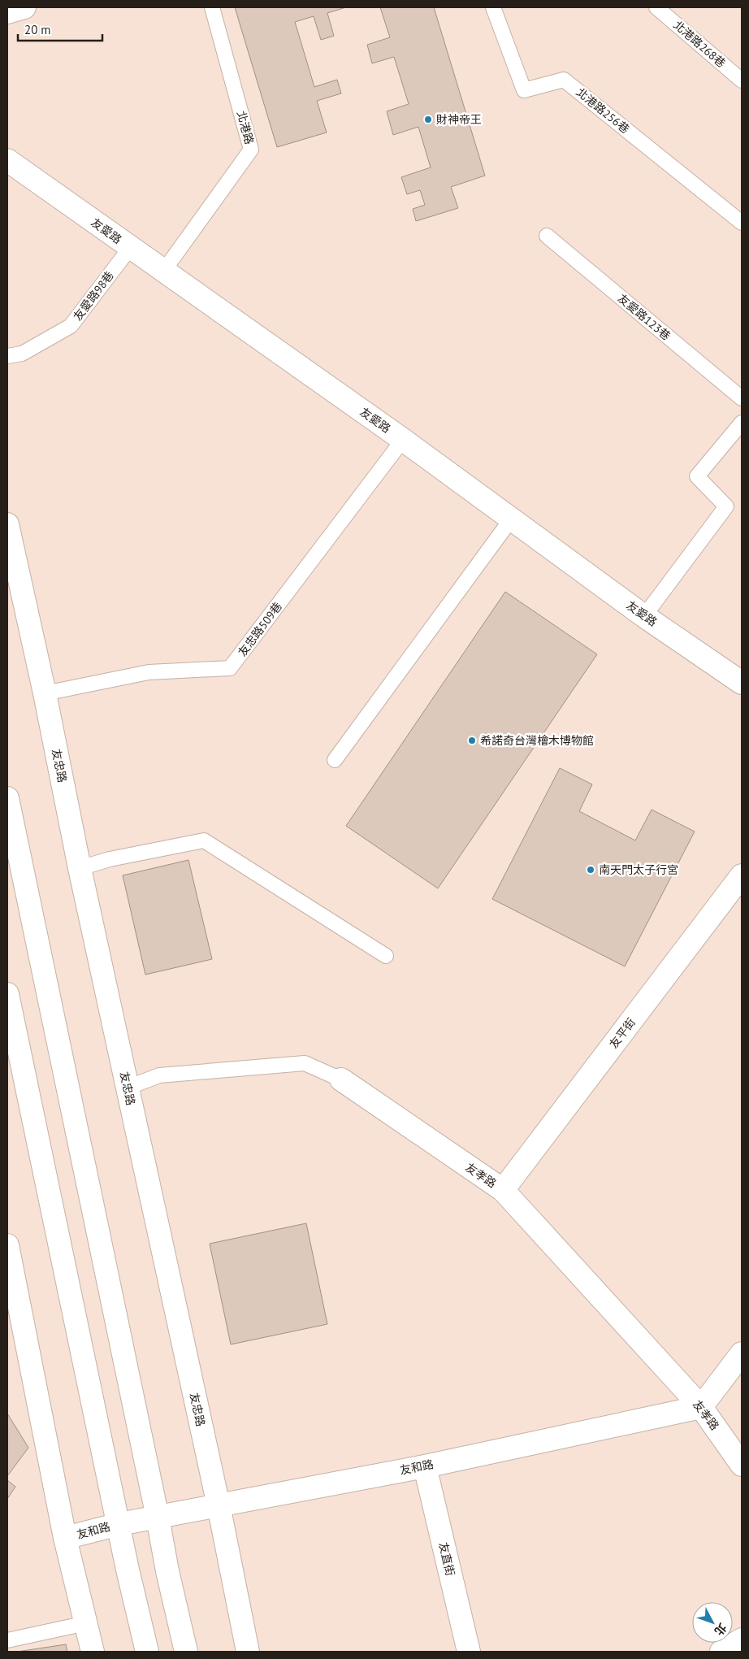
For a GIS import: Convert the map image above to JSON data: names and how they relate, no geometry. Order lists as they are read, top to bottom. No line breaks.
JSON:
{"streets":{"street":["友愛路","友忠路","友平街","友孝路","友和路","友直街"],"lane":["北港路268巷","北港路256巷","北港路","友愛路98巷","友愛路123巷","友忠路509巷"]},"crossings":[["北港路","友愛路"],["友愛路","友愛路98巷"],["友愛路","友忠路509巷"],["友忠路509巷","友忠路"],["友忠路","友孝路"],["友忠路","友和路"],["友平街","友孝路"],["友孝路","友和路"],["友和路","友直街"]],"places":["財神帝王","希諾奇台灣檜木博物館","南天門太子行宮"],"scale_bar":"20 m","north":"bottom right"}
